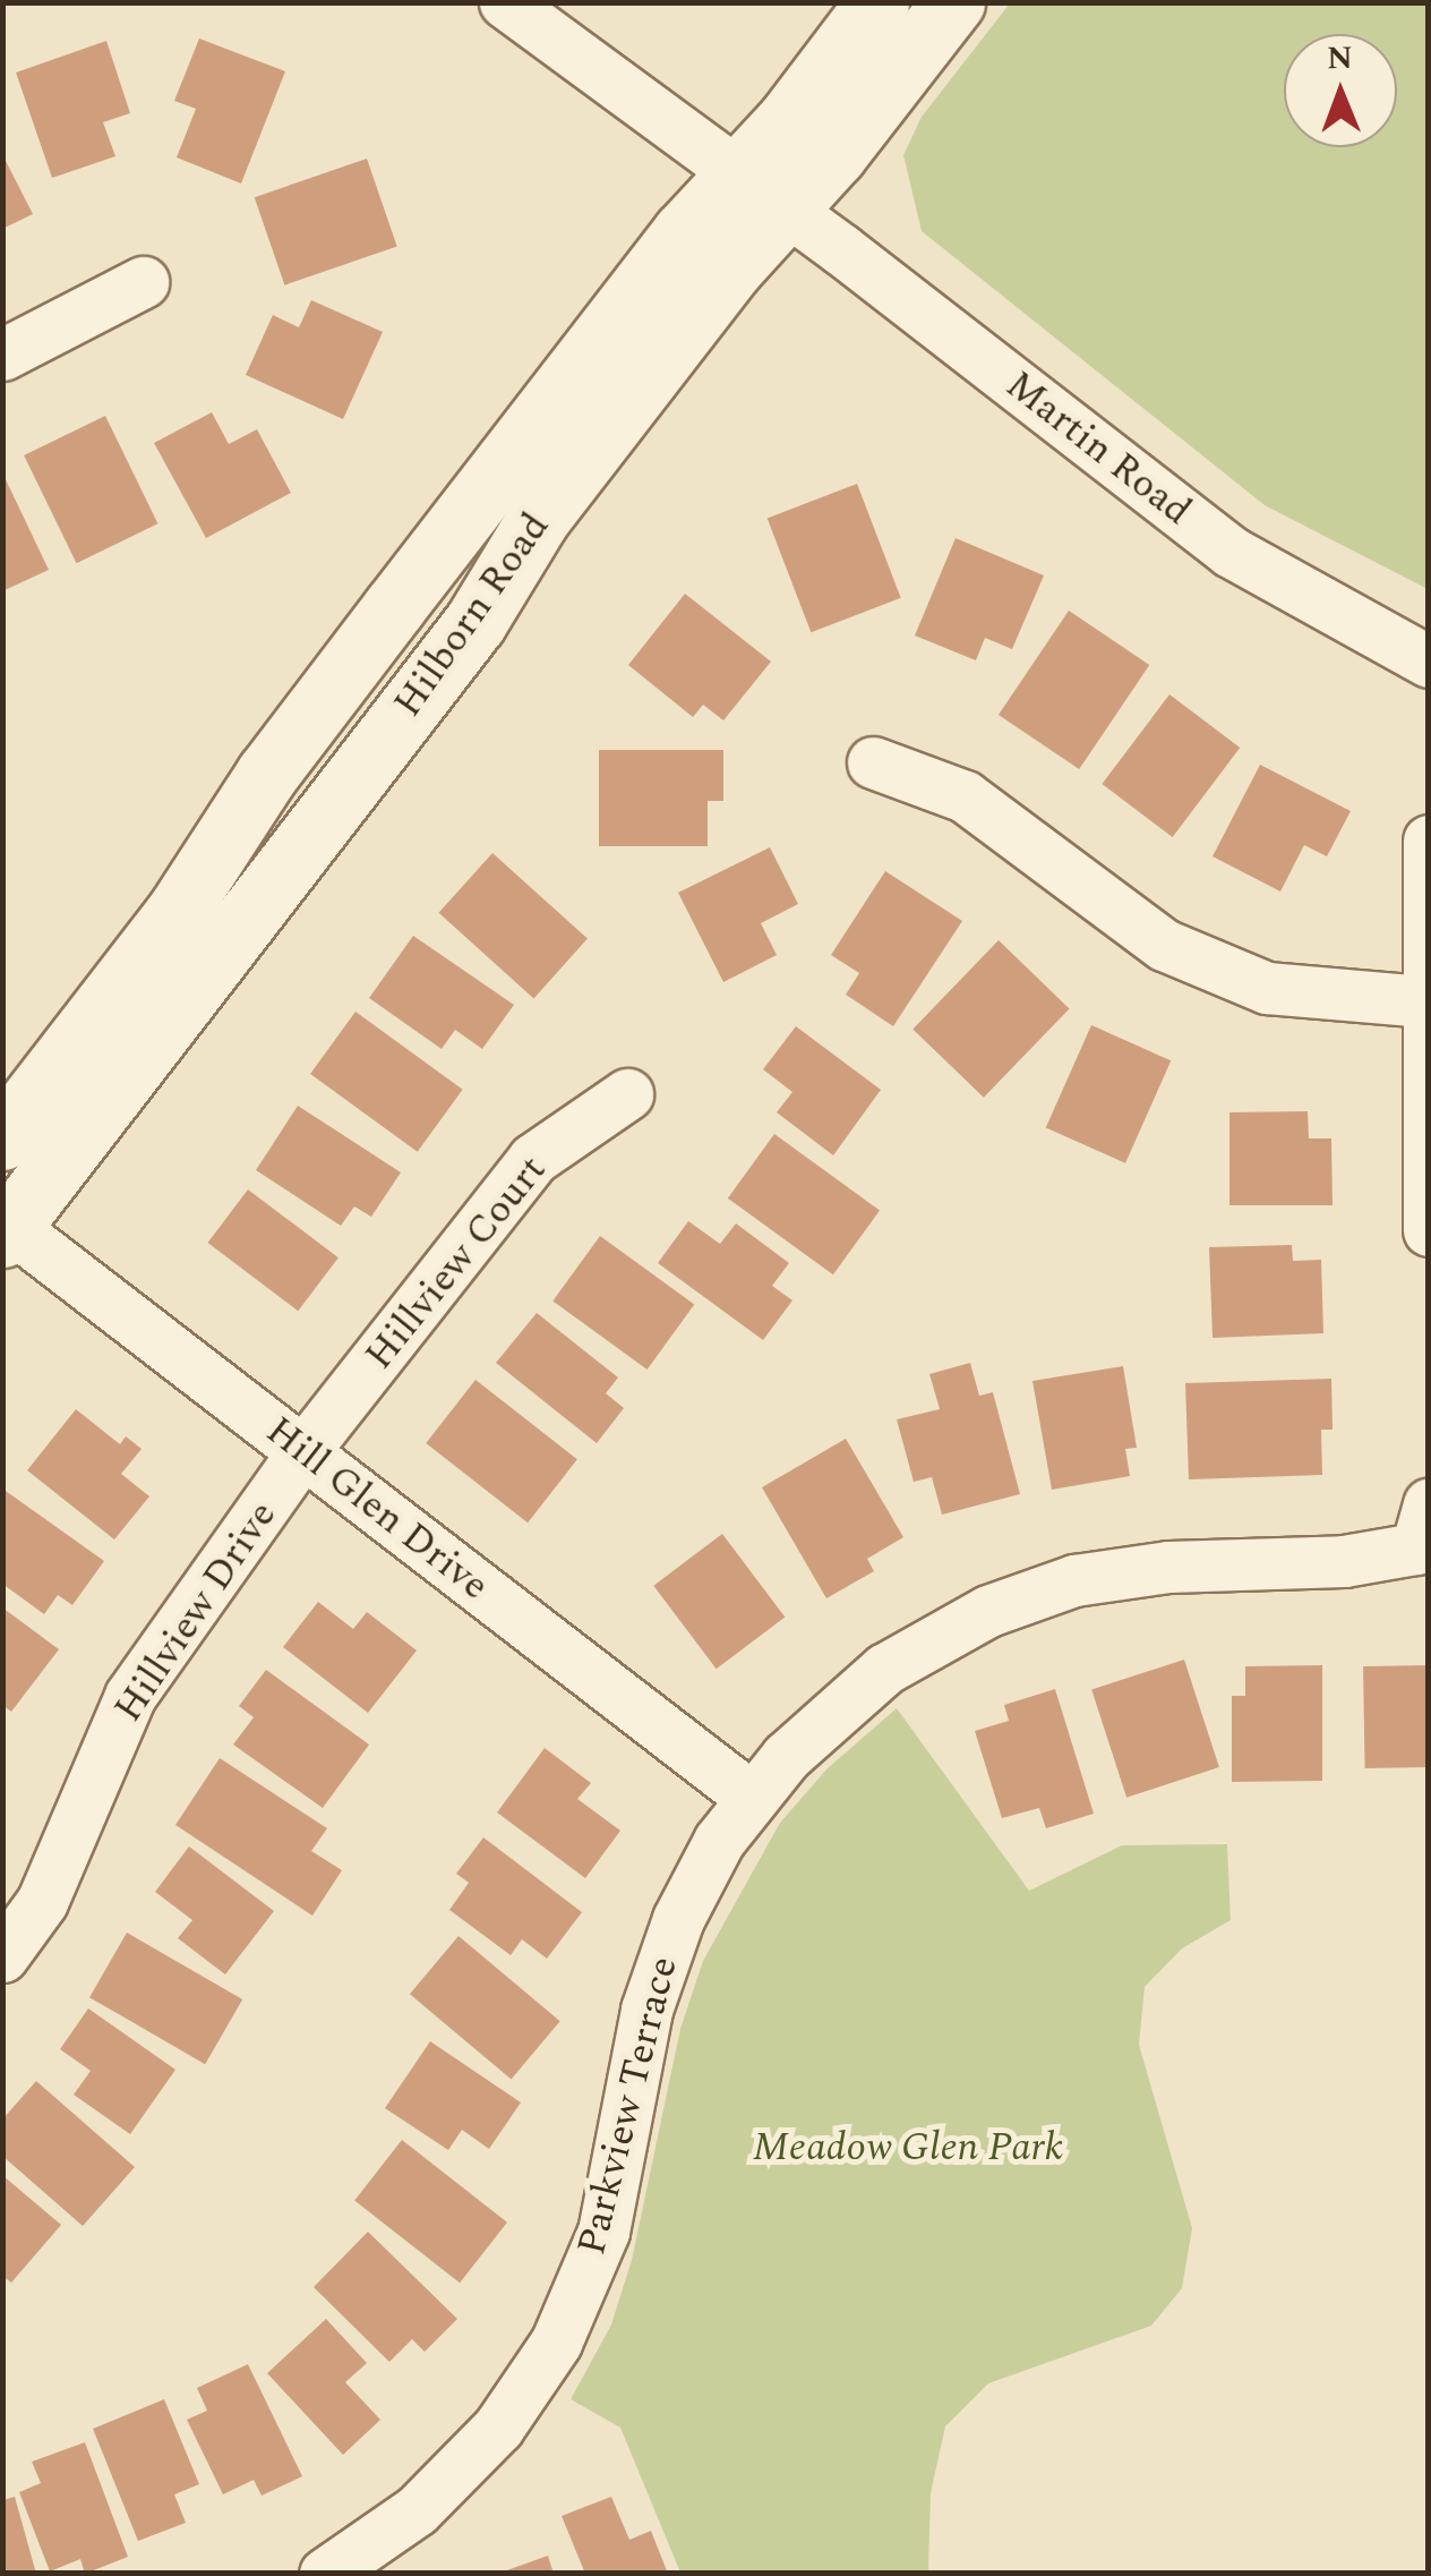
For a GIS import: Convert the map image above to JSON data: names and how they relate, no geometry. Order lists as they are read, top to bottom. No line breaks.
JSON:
{"streets":{"street":["Martin Road","Hilborn Road","Hillview Court","Hill Glen Drive","Hillview Drive","Parkview Terrace"]},"crossings":[["Martin Road","Hilborn Road"],["Hilborn Road","Hill Glen Drive"],["Hillview Court","Hill Glen Drive"],["Hillview Court","Hillview Drive"],["Hill Glen Drive","Hillview Drive"],["Hill Glen Drive","Parkview Terrace"]],"parks":["Meadow Glen Park"],"north":"top"}
